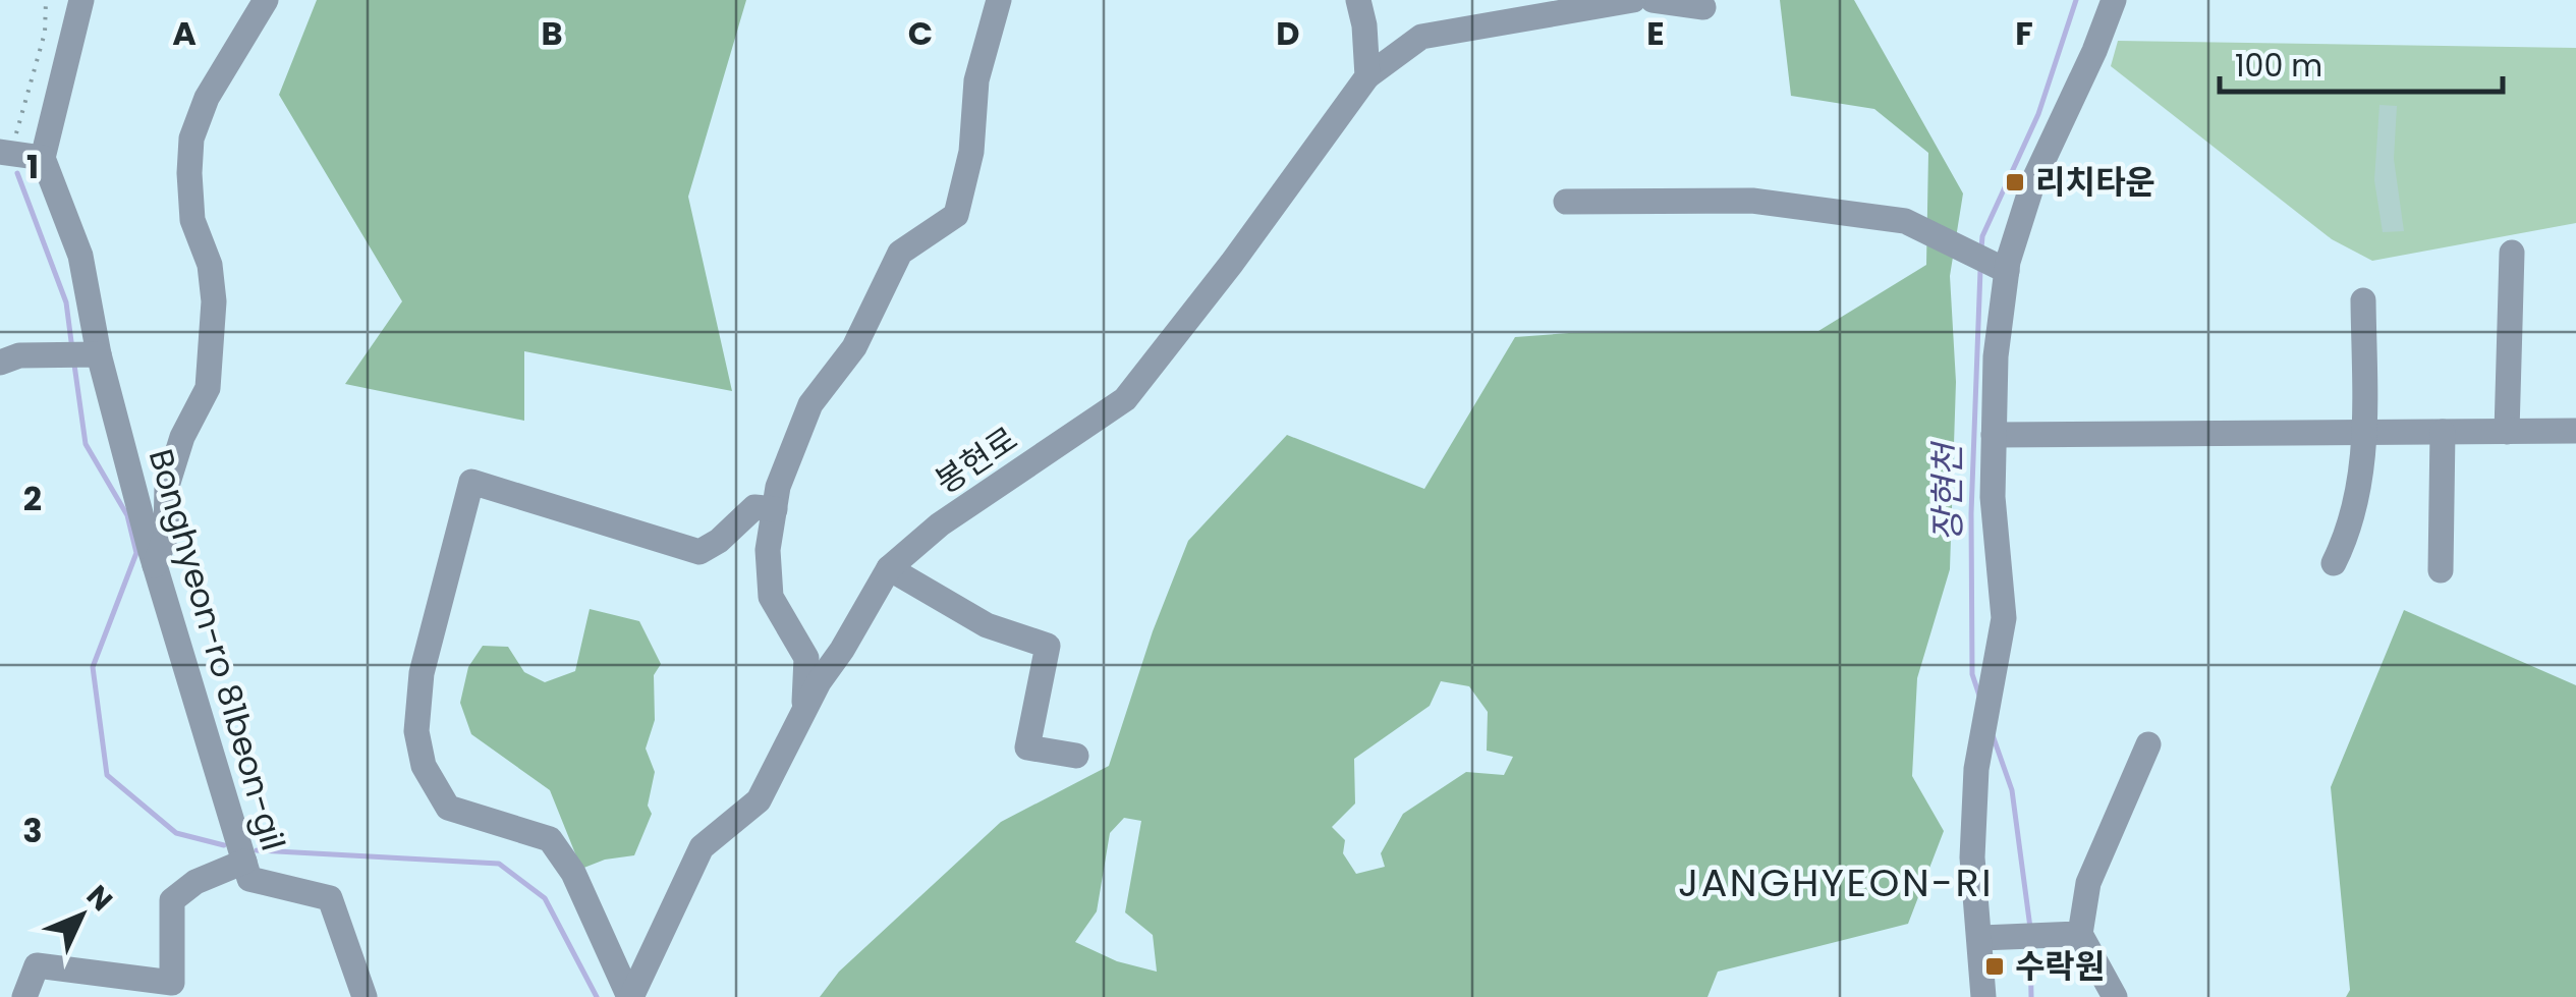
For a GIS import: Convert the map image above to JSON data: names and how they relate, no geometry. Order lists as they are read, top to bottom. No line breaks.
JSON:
{"streets":{"street":["봉현로","Bonghyeon-ro 81beon-gil"]},"districts":["JANGHYEON-RI"],"water":["장현천"],"places":{"transit":["리치타운","수락원"]},"scale_bar":"100 m","north":"top right","grid":{"columns":["A","B","C","D","E","F"],"rows":["1","2","3"]}}
